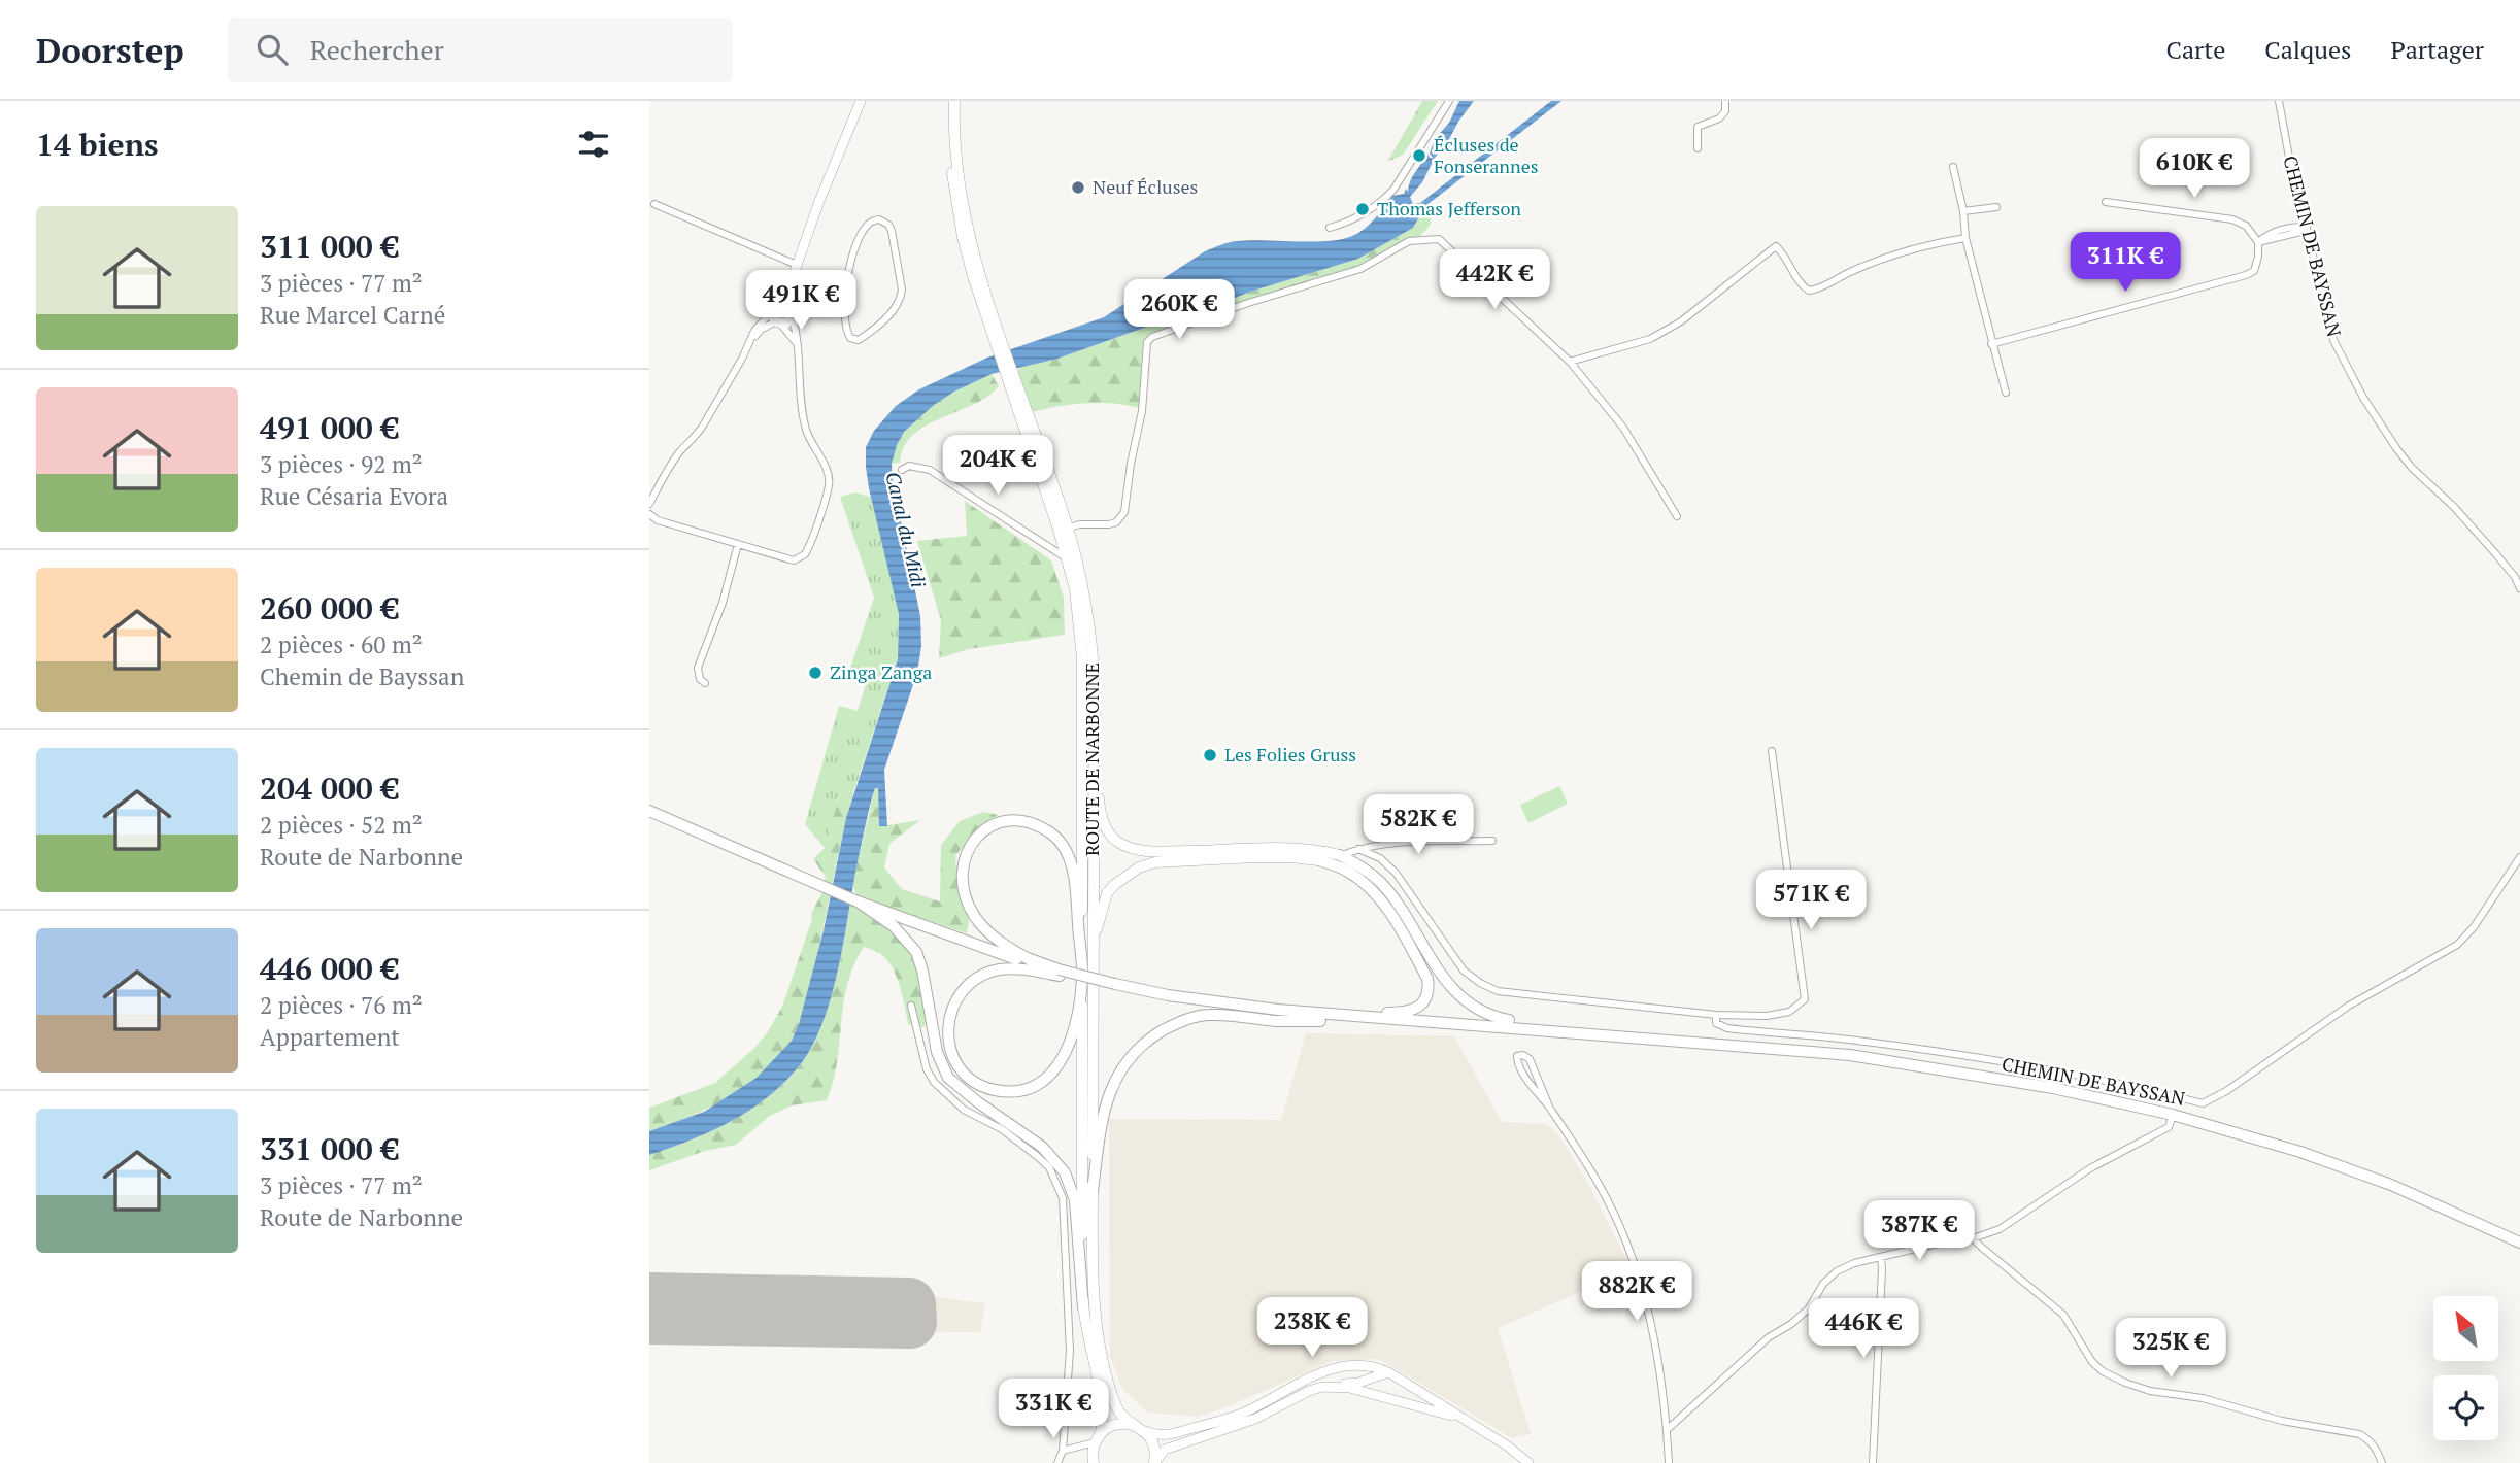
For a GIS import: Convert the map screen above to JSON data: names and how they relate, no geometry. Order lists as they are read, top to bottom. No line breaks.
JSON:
{"streets":{"main road":["ROUTE DE NARBONNE"],"street":["CHEMIN DE BAYSSAN"]},"water":["Canal du Midi"],"places":["Écluses de Fonserannes","Neuf Écluses","Thomas Jefferson","Zinga Zanga","Les Folies Gruss"],"north":"top left","page":{"header":"Doorstep","search":"Rechercher","nav":["Carte","Calques","Partager"],"heading":"14 biens","price":["610K €","311K €","442K €","491K €","260K €","204K €","582K €","571K €","387K €","882K €","238K €","446K €","325K €","331K €"],"list":[{"name":"311 000 €","note":"3 pièces · 77 m² · Rue Marcel Carné"},{"name":"491 000 €","note":"3 pièces · 92 m² · Rue Césaria Evora"},{"name":"260 000 €","note":"2 pièces · 60 m² · Chemin de Bayssan"},{"name":"204 000 €","note":"2 pièces · 52 m² · Route de Narbonne"},{"name":"446 000 €","note":"2 pièces · 76 m² · Appartement"},{"name":"331 000 €","note":"3 pièces · 77 m² · Route de Narbonne"}]}}
